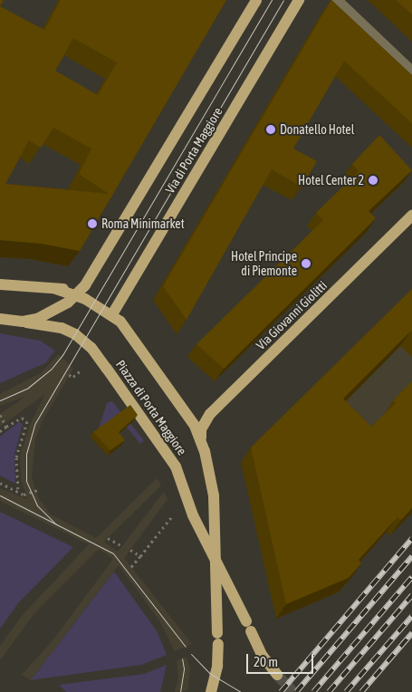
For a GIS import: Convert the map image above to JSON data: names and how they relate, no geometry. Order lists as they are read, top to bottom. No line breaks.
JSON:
{"streets":{"main road":["Via di Porta Maggiore","Via Giovanni Giolitti","Piazza di Porta Maggiore"]},"crossings":[["Via di Porta Maggiore","Piazza di Porta Maggiore"],["Via Giovanni Giolitti","Piazza di Porta Maggiore"]],"places":["Donatello Hotel","Hotel Center 2","Roma Minimarket","Hotel Principe di Piemonte"],"scale_bar":"20 m"}
